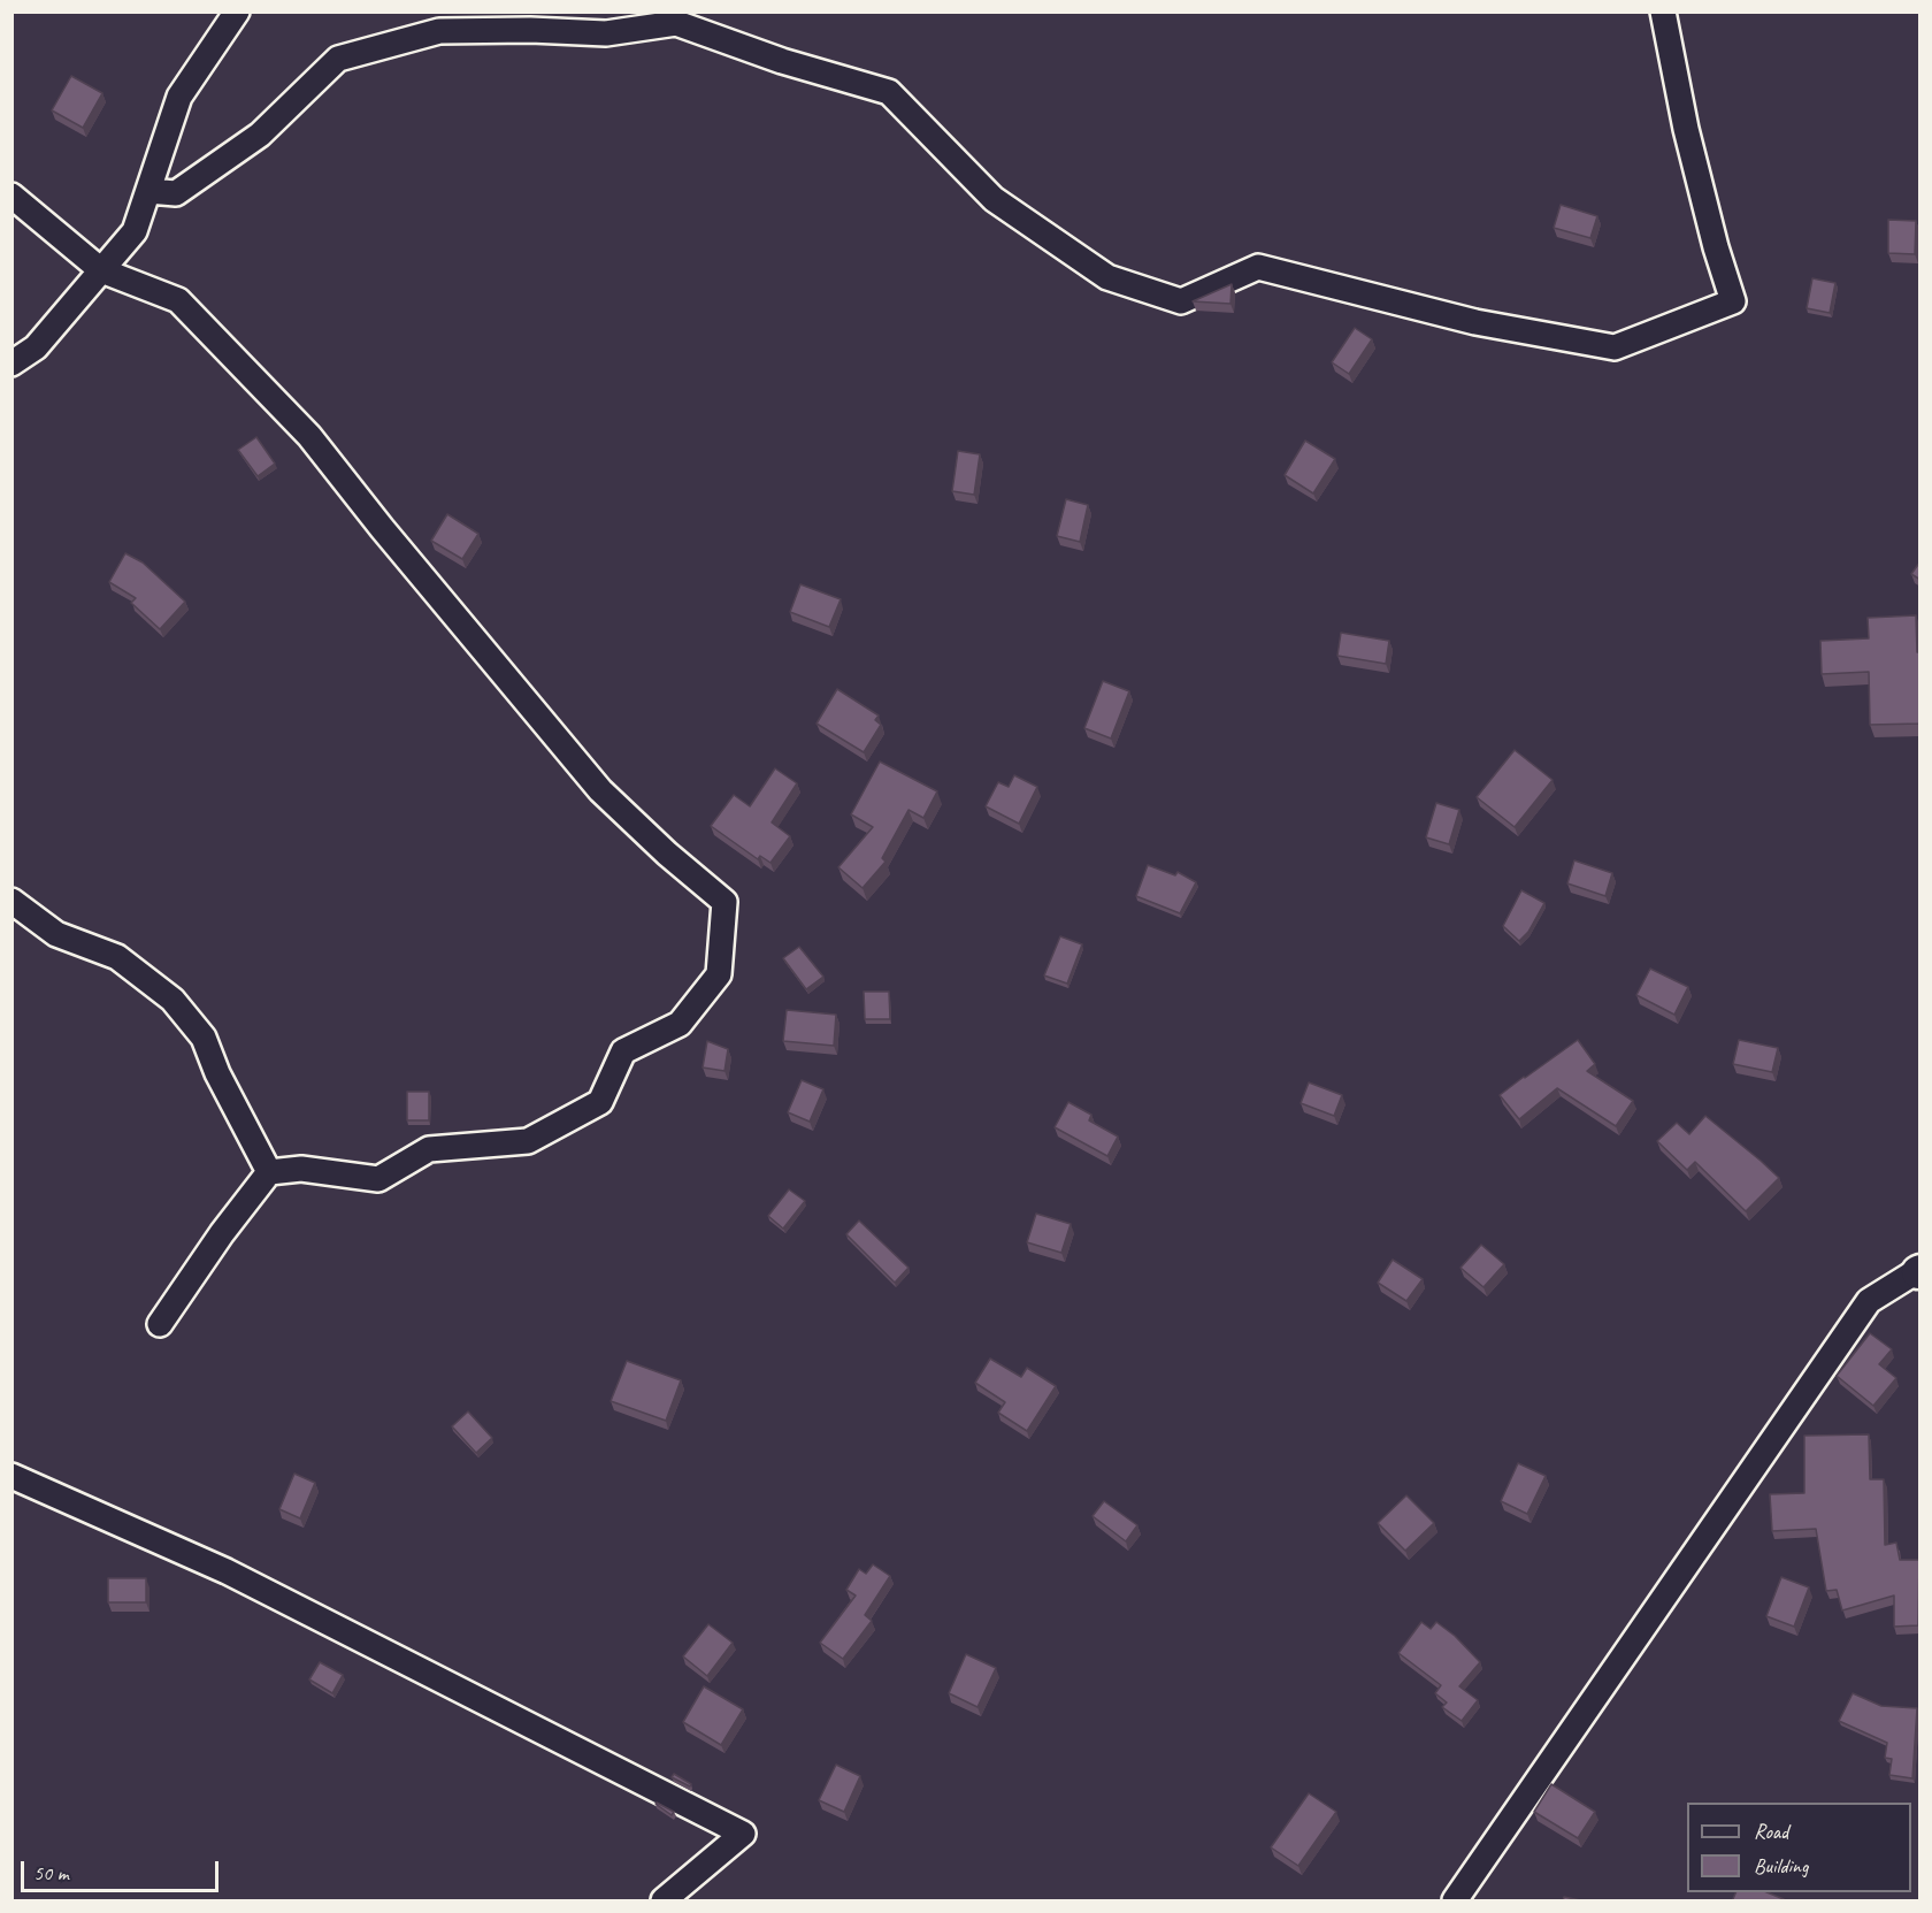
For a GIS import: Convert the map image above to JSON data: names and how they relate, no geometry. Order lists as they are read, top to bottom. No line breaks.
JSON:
{"legend":["Road","Building"],"scale_bar":"50 m"}
